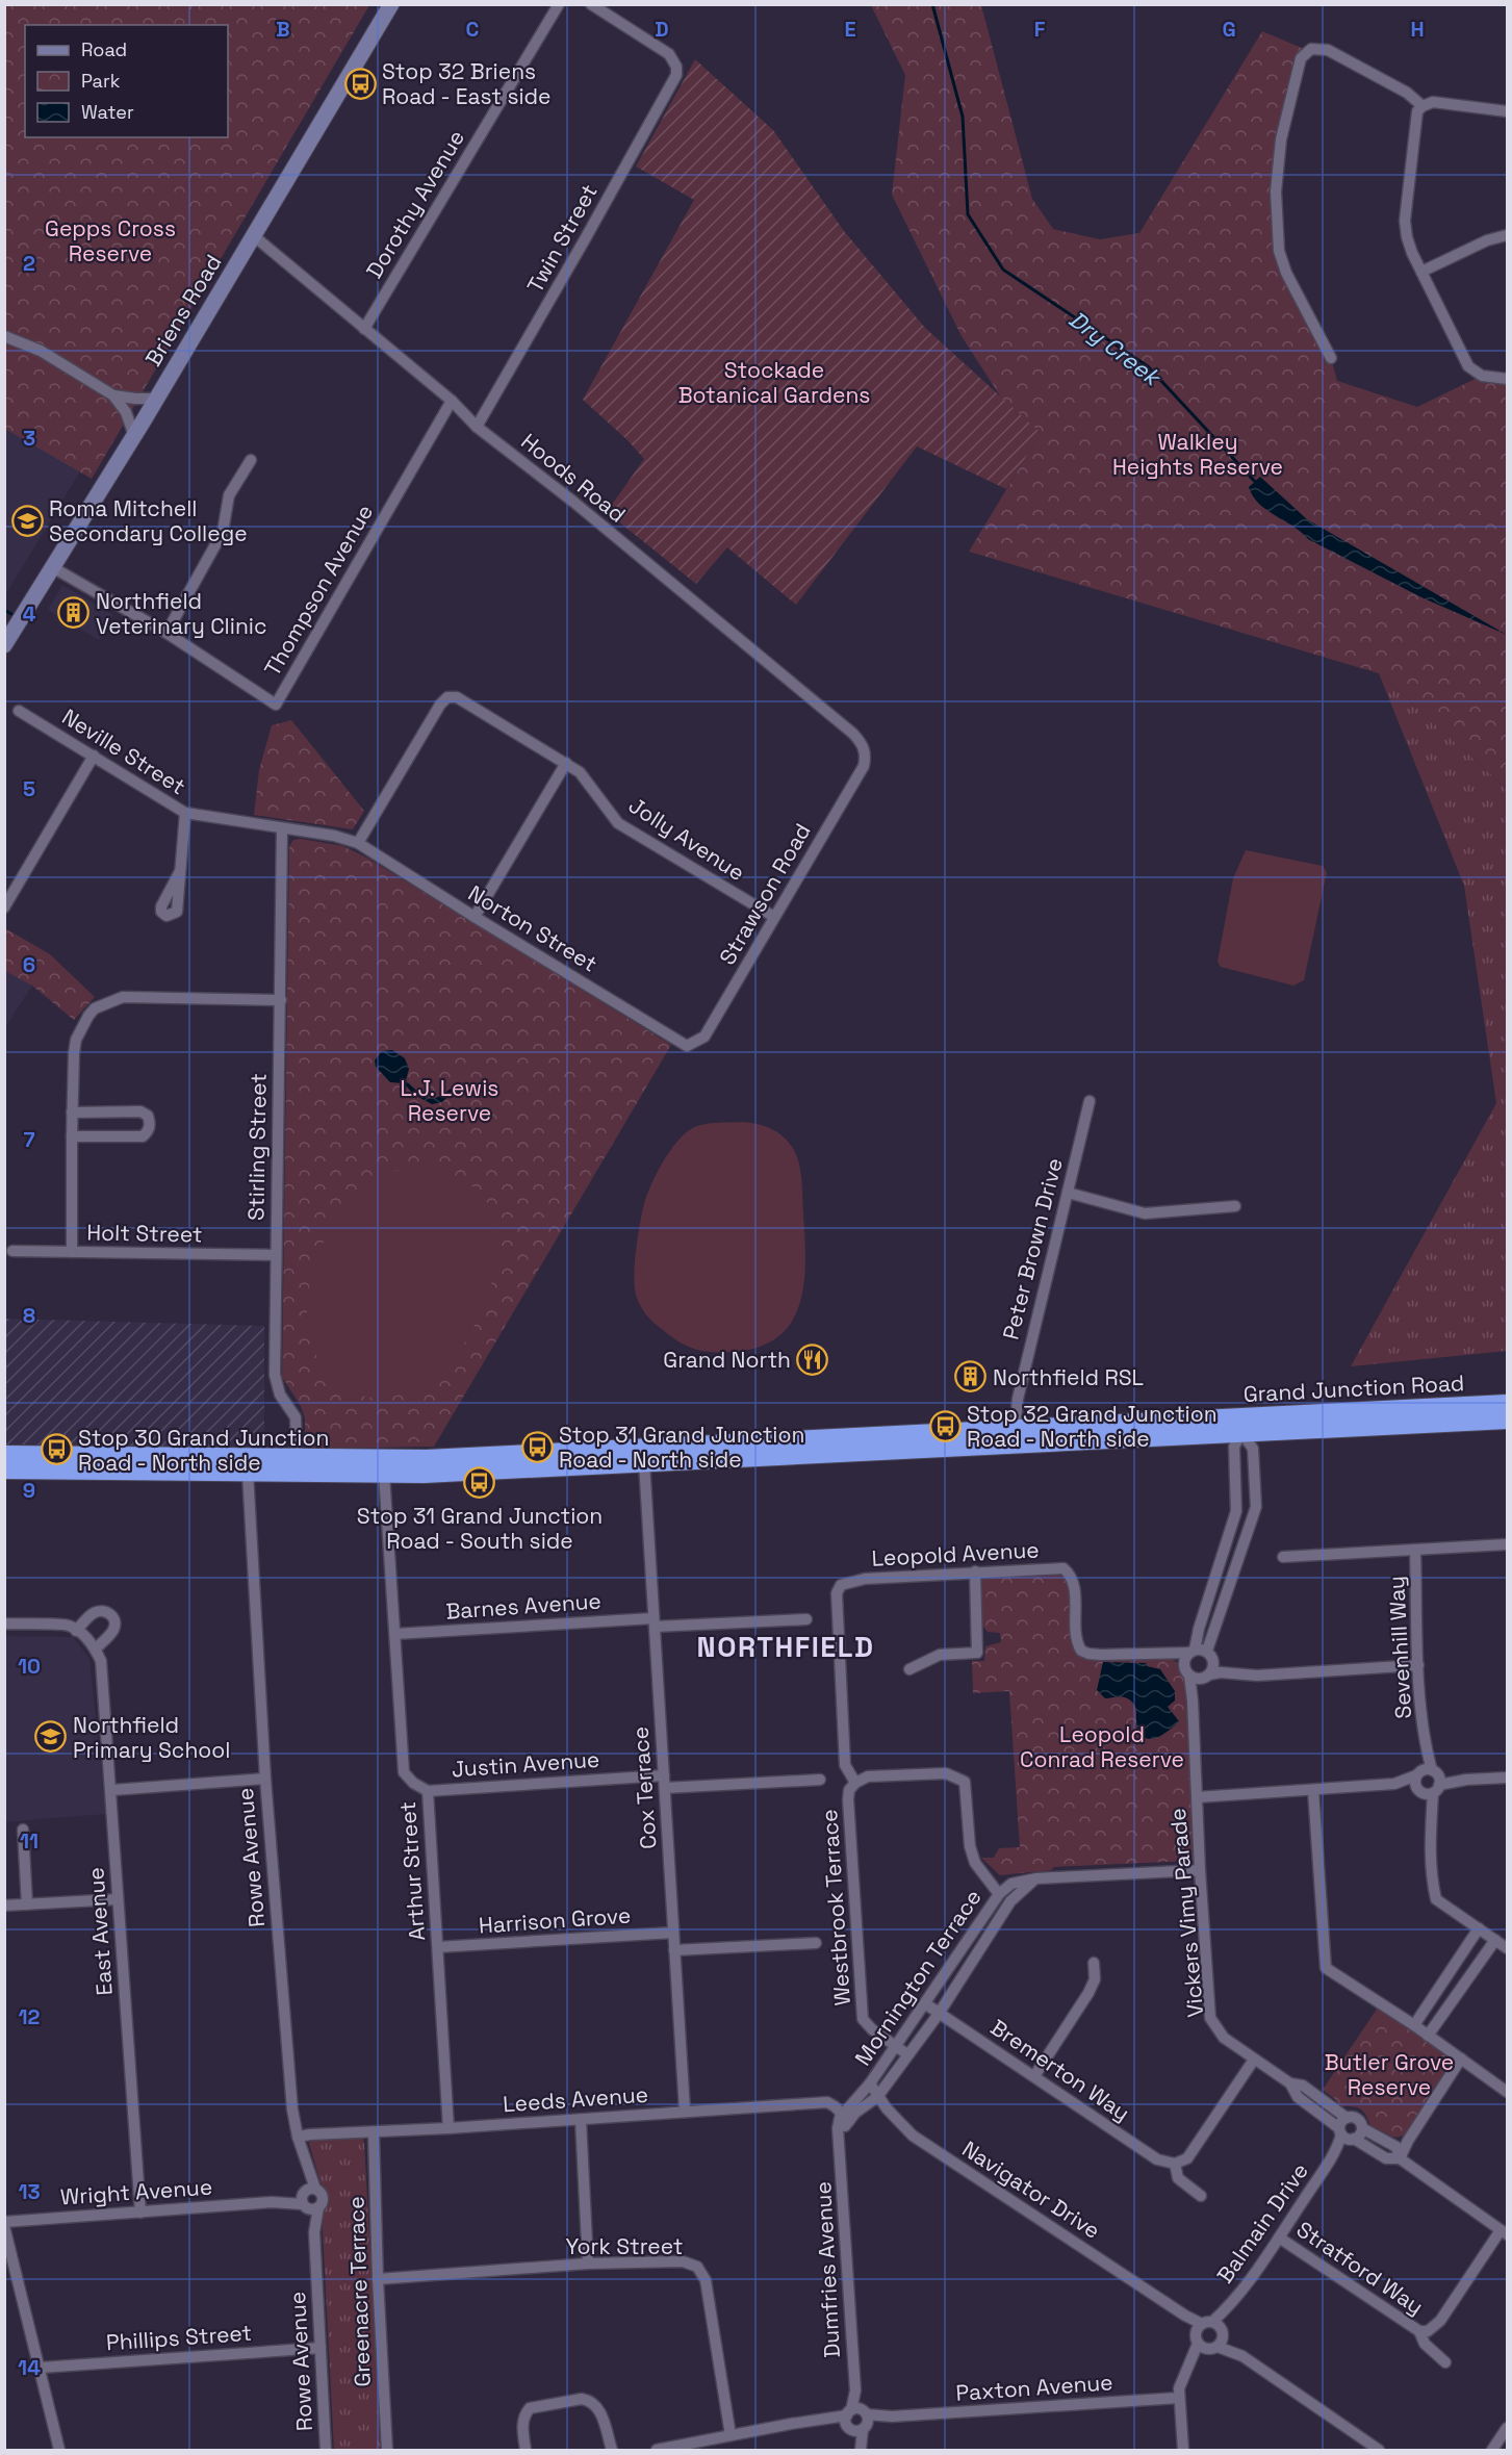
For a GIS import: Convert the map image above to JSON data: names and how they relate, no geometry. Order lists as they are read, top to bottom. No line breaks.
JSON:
{"streets":{"highway":["Grand Junction Road"],"main road":["Briens Road"],"street":["Dorothy Avenue","Twin Street","Hoods Road","Thompson Avenue","Neville Street","Jolly Avenue","Strawson Road","Norton Street","Stirling Street","Holt Street","Peter Brown Drive","Leopold Avenue","Barnes Avenue","Sevenhill Way","Justin Avenue","Cox Terrace","Rowe Avenue","Arthur Street","Westbrook Terrace","Vickers Vimy Parade","Harrison Grove","East Avenue","Mornington Terrace","Bremerton Way","Leeds Avenue","Navigator Drive","Wright Avenue","Balmain Drive","York Street","Stratford Way","Dumfries Avenue","Greenacre Terrace","Phillips Street","Paxton Avenue"]},"crossings":[["Dorothy Avenue","Hoods Road"],["Twin Street","Hoods Road"],["Briens Road","Hoods Road"],["Briens Road","Thompson Avenue"],["Hoods Road","Thompson Avenue"],["Hoods Road","Strawson Road"],["Neville Street","Jolly Avenue"],["Neville Street","Norton Street"],["Neville Street","Stirling Street"],["Jolly Avenue","Strawson Road"],["Jolly Avenue","Norton Street"],["Strawson Road","Norton Street"],["Stirling Street","Holt Street"],["Stirling Street","Grand Junction Road"],["Peter Brown Drive","Grand Junction Road"],["Grand Junction Road","Cox Terrace"],["Grand Junction Road","Rowe Avenue"],["Grand Junction Road","Arthur Street"],["Leopold Avenue","Westbrook Terrace"],["Leopold Avenue","Vickers Vimy Parade"],["Barnes Avenue","Cox Terrace"],["Barnes Avenue","Arthur Street"],["Justin Avenue","Cox Terrace"],["Justin Avenue","Arthur Street"],["Cox Terrace","Harrison Grove"],["Cox Terrace","Leeds Avenue"],["Rowe Avenue","Leeds Avenue"],["Rowe Avenue","Wright Avenue"],["Rowe Avenue","Phillips Street"],["Arthur Street","Harrison Grove"],["Arthur Street","Leeds Avenue"],["Westbrook Terrace","Mornington Terrace"],["Vickers Vimy Parade","Mornington Terrace"],["Vickers Vimy Parade","Balmain Drive"],["Vickers Vimy Parade","Stratford Way"],["East Avenue","Wright Avenue"],["Mornington Terrace","Bremerton Way"],["Mornington Terrace","Leeds Avenue"],["Mornington Terrace","Navigator Drive"],["Mornington Terrace","Dumfries Avenue"],["Leeds Avenue","Dumfries Avenue"],["Leeds Avenue","Greenacre Terrace"],["Navigator Drive","Balmain Drive"],["Balmain Drive","Stratford Way"],["Balmain Drive","Paxton Avenue"],["York Street","Greenacre Terrace"],["York Street","Paxton Avenue"],["Dumfries Avenue","Paxton Avenue"]],"districts":["NORTHFIELD"],"water":["Dry Creek"],"parks":["Gepps Cross Reserve","Stockade Botanical Gardens","Walkley Heights Reserve","L.J. Lewis Reserve","Leopold Conrad Reserve","Butler Grove Reserve"],"places":{"bus stop":["Stop 32 Briens Road - East side","Stop 32 Grand Junction Road - North side","Stop 31 Grand Junction Road - North side","Stop 30 Grand Junction Road - North side","Stop 31 Grand Junction Road - South side"],"school or university":["Roma Mitchell Secondary College","Northfield Primary School"],"building":["Northfield Veterinary Clinic","Northfield RSL"],"restaurant":["Grand North"]},"legend":["Road","Park","Water"],"grid":{"columns":["B","C","D","E","F","G","H"],"rows":["2","3","4","5","6","7","8","9","10","11","12","13","14"]}}
